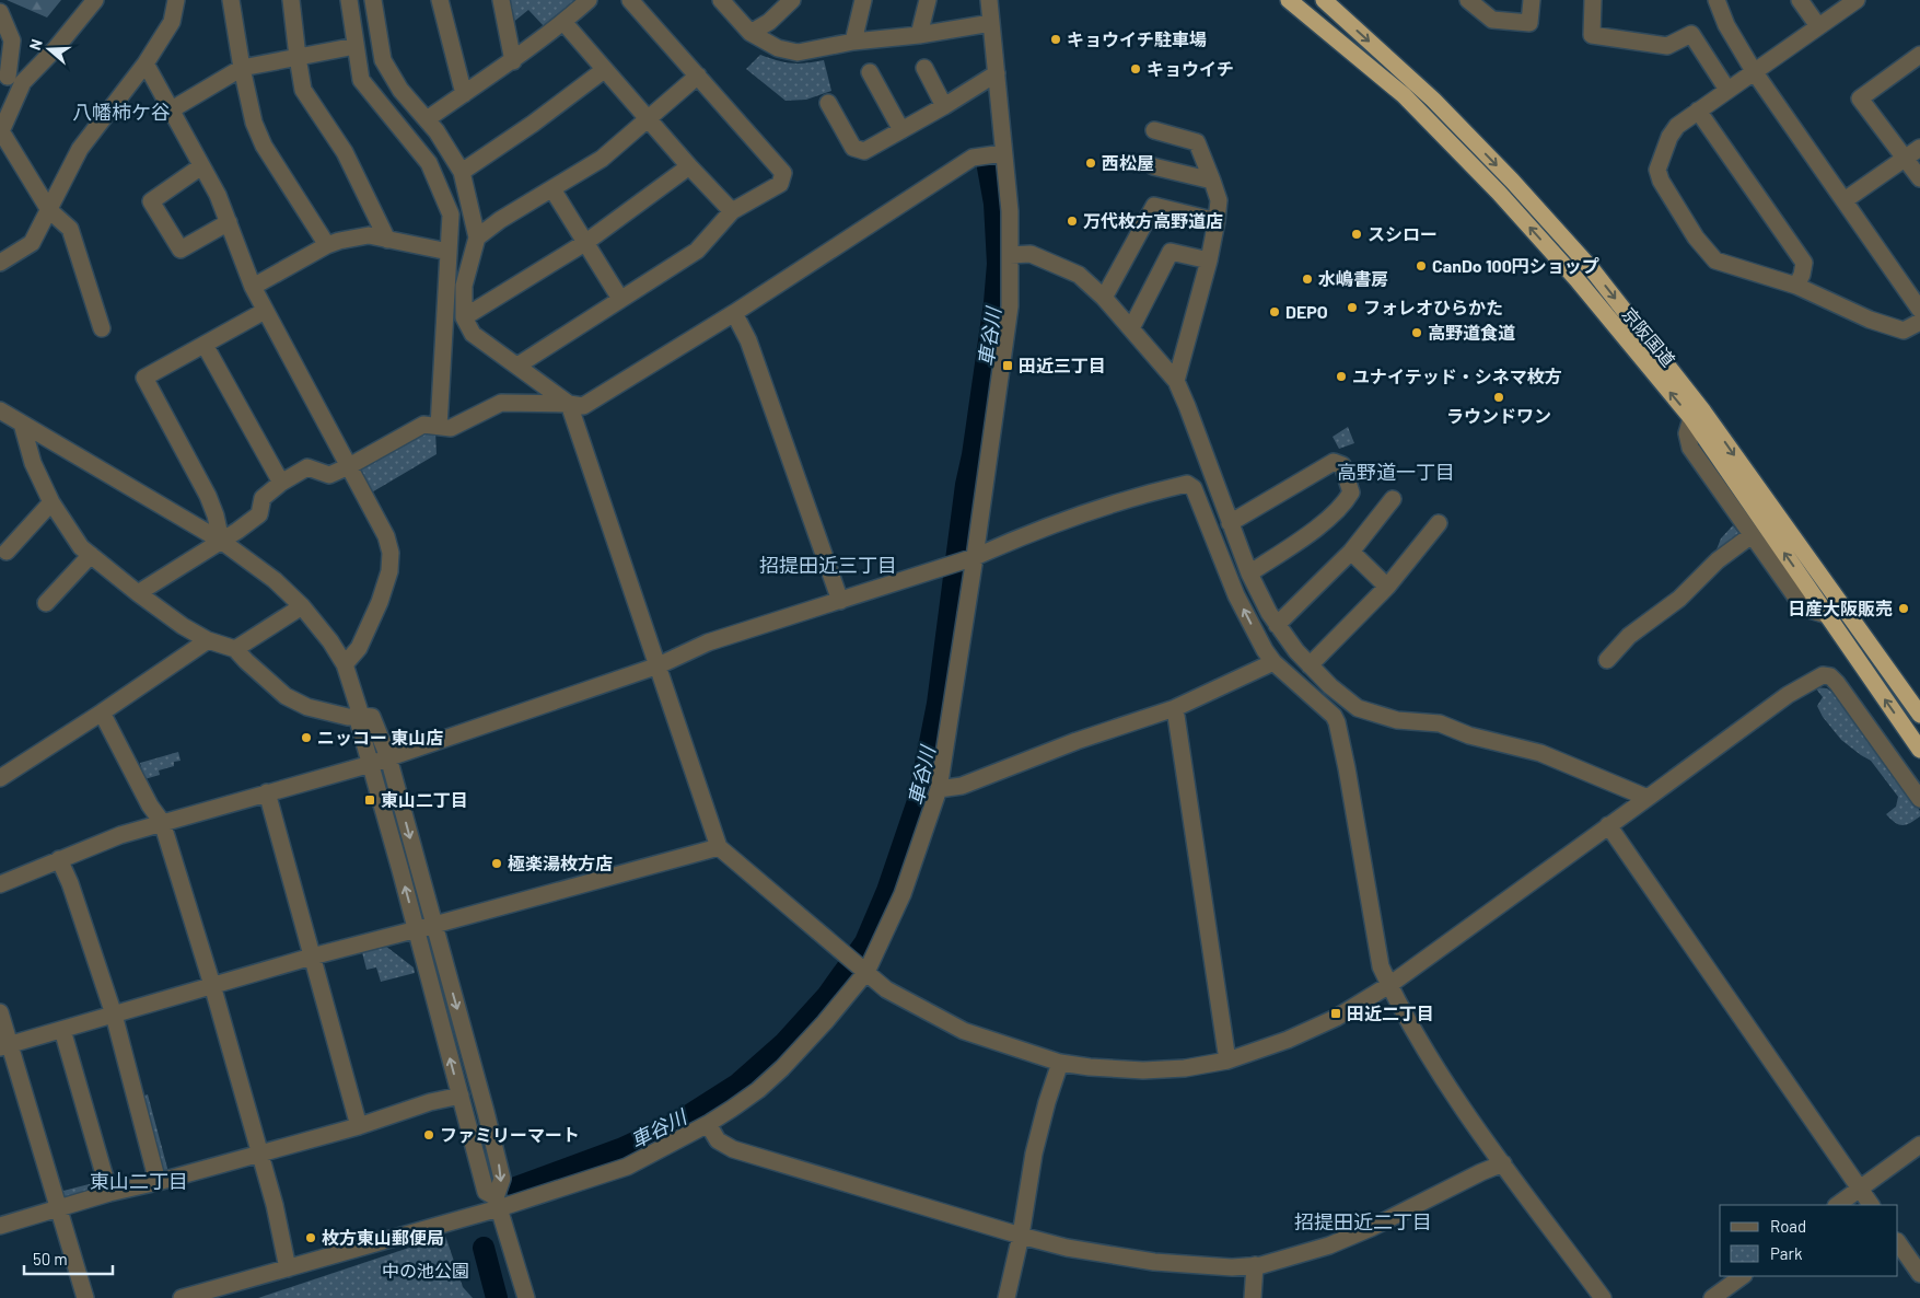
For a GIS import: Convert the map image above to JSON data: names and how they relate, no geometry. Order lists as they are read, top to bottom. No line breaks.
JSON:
{"streets":{"highway":["京阪国道"]},"districts":["八幡柿ケ谷","高野道一丁目","招提田近三丁目","東山二丁目","招提田近二丁目"],"water":["車谷川"],"parks":["中の池公園"],"places":{"other":["キョウイチ駐車場","キョウイチ","西松屋","万代枚方高野道店","スシロー","CanDo 100円ショップ","水嶋書房","フォレオひらかた","DEPO","高野道食道","ユナイテッド・シネマ枚方","ラウンドワン","日産大阪販売","ニッコー 東山店","極楽湯枚方店","ファミリーマート","枚方東山郵便局"],"transit":["田近三丁目","東山二丁目","田近二丁目"]},"legend":["Road","Park"],"scale_bar":"50 m","north":"left"}
